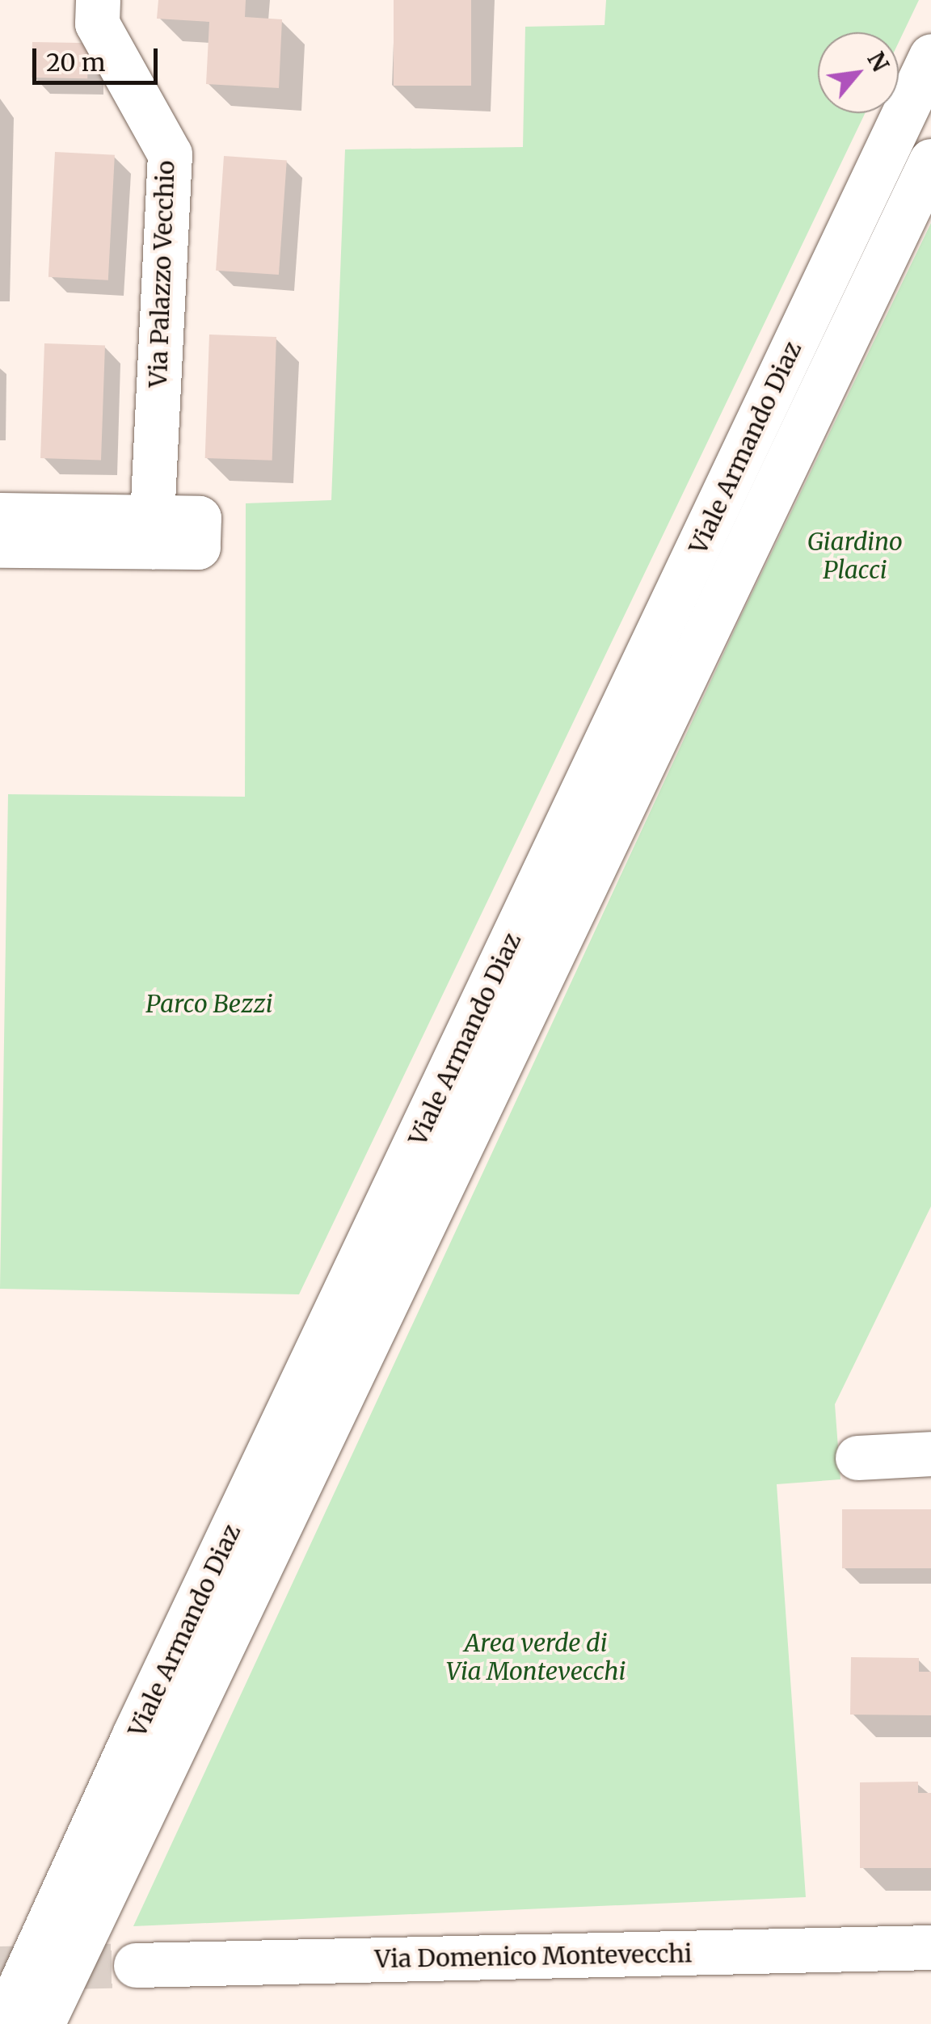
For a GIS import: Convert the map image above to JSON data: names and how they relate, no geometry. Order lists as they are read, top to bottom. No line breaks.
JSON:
{"streets":{"main road":["Via Palazzo Vecchio","Viale Armando Diaz","Via Domenico Montevecchi"]},"parks":["Giardino Placci","Parco Bezzi","Area verde di Via Montevecchi"],"scale_bar":"20 m","north":"top right"}
